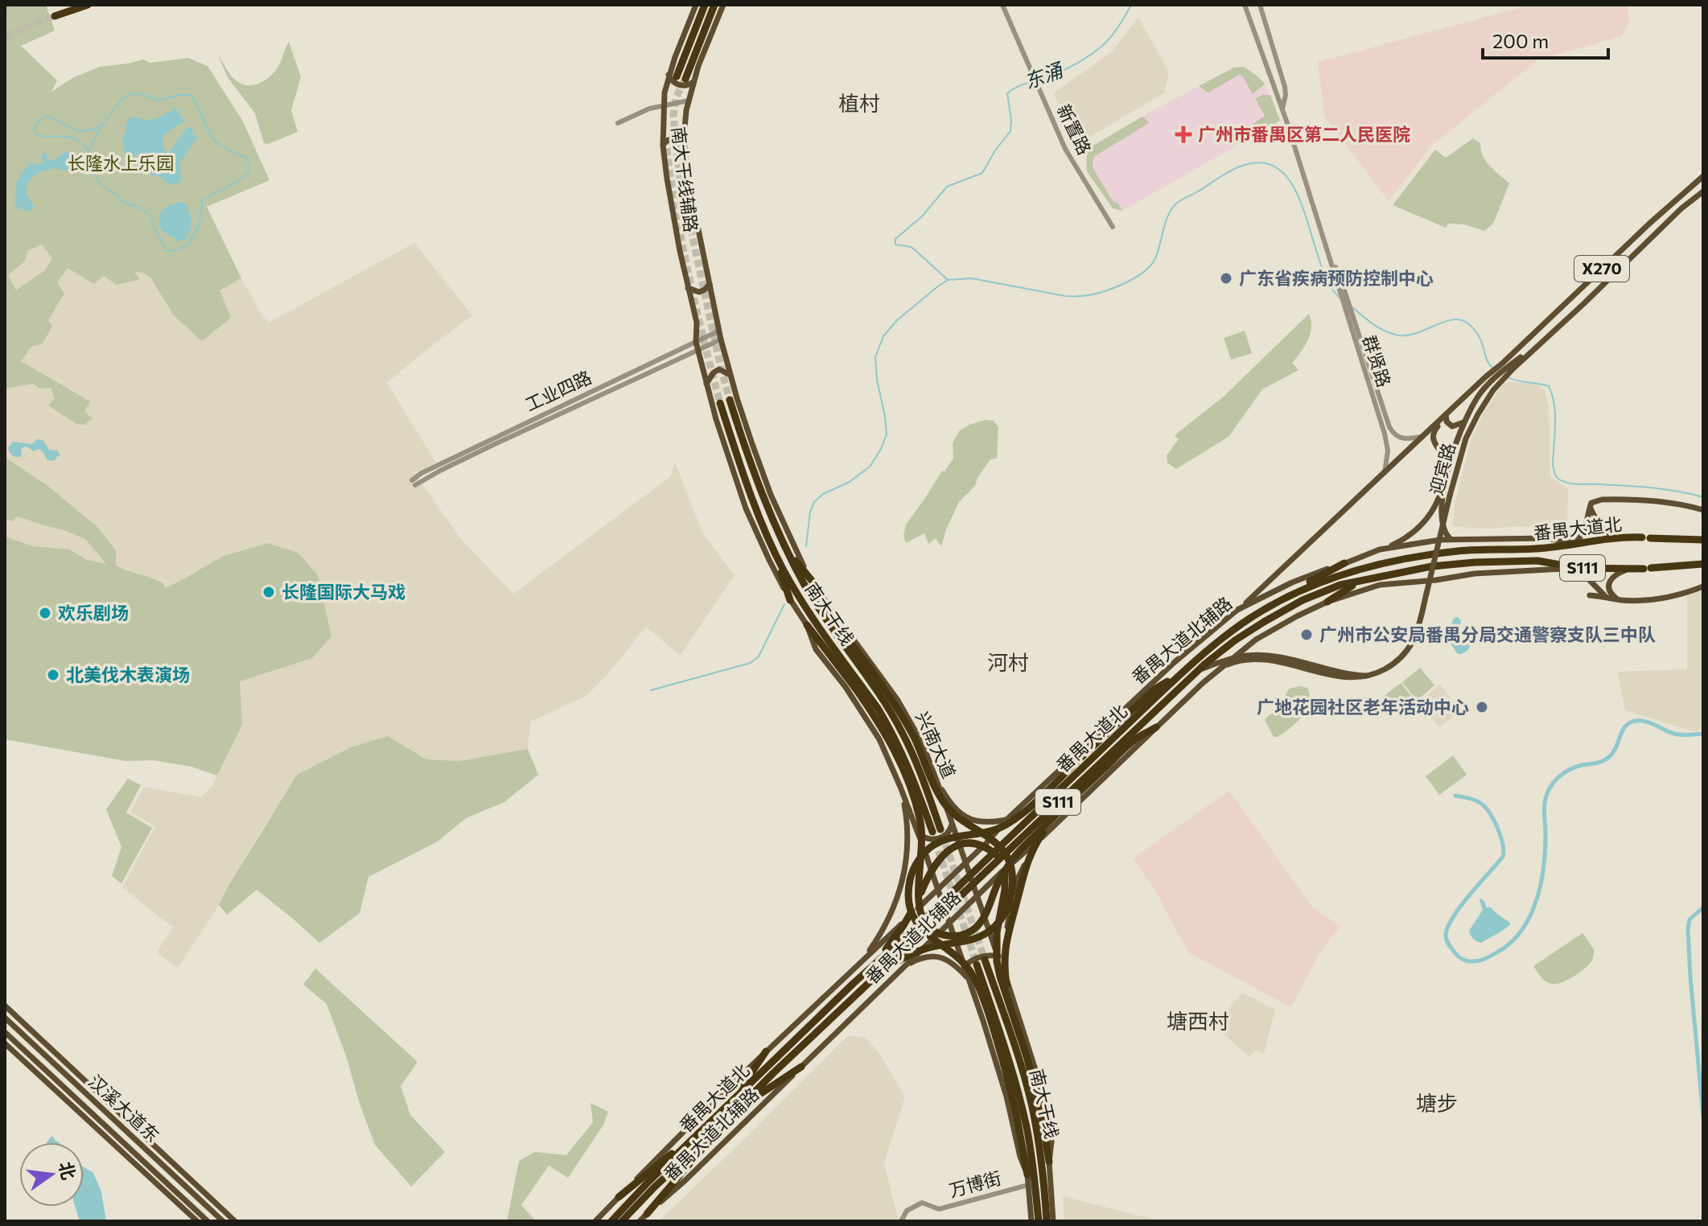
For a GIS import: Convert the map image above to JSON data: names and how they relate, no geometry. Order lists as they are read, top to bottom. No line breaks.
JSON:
{"streets":{"highway":["番禺大道北","S111","南大干线"],"main road":["南大干线辅路","X270","迎宾路","番禺大道北辅路","兴南大道","番禺大道北铺路","汉溪大道东"],"street":["新置路","群贤路","工业四路","万博街"]},"crossings":[["南大干线辅路","工业四路"],["南大干线辅路","兴南大道"],["群贤路","迎宾路"],["工业四路","兴南大道"],["迎宾路","番禺大道北辅路"],["番禺大道北","番禺大道北辅路"],["番禺大道北辅路","兴南大道"],["番禺大道北辅路","番禺大道北铺路"],["兴南大道","番禺大道北铺路"]],"districts":["植村","河村","塘西村","塘步"],"water":["东涌"],"parks":["长隆水上乐园"],"places":{"health":["广州市番禺区第二人民医院"],"other":["广东省疾病预防控制中心","长隆国际大马戏","欢乐剧场","广州市公安局番禺分局交通警察支队三中队","北美伐木表演场","广地花园社区老年活动中心"]},"scale_bar":"200 m","north":"right"}
